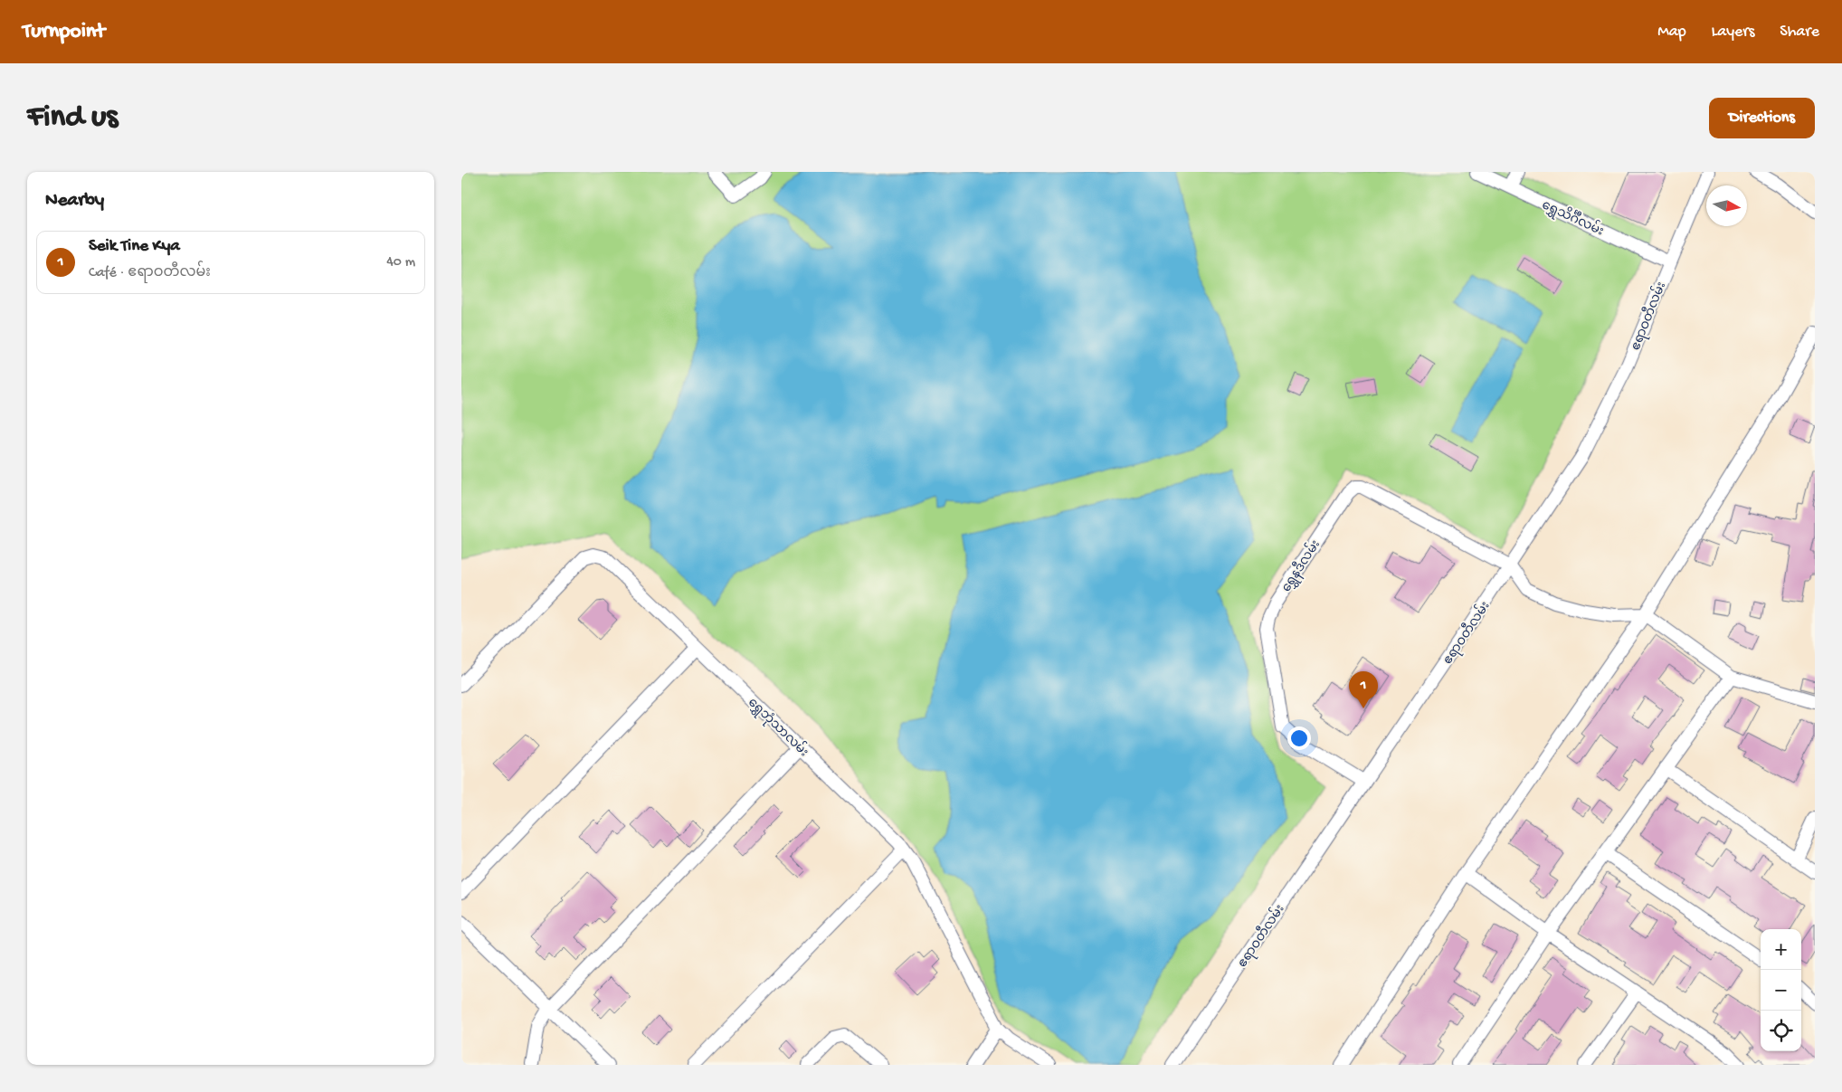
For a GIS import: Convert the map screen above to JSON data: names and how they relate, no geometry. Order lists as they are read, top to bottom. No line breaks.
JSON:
{"streets":{"street":["ရွှေသိင်္ဂီလမ်း","ဧရာဝတီလမ်း","ရွှေနဒီလမ်း","ရွှေဘုံသာလမ်း"]},"crossings":[["ရွှေသိင်္ဂီလမ်း","ဧရာဝတီလမ်း"],["ဧရာဝတီလမ်း","ရွှေနဒီလမ်း"]],"north":"right","page":{"header":"Turnpoint","nav":["Map","Layers","Share"],"buttons":"Directions","title":"Find us","heading":"Nearby","list":[{"mark":"1","name":"Seik Tine Kya","note":"Café · ဧရာဝတီလမ်း","value":"40 m"}],"pins":"1","map_buttons":["+","−"]}}
